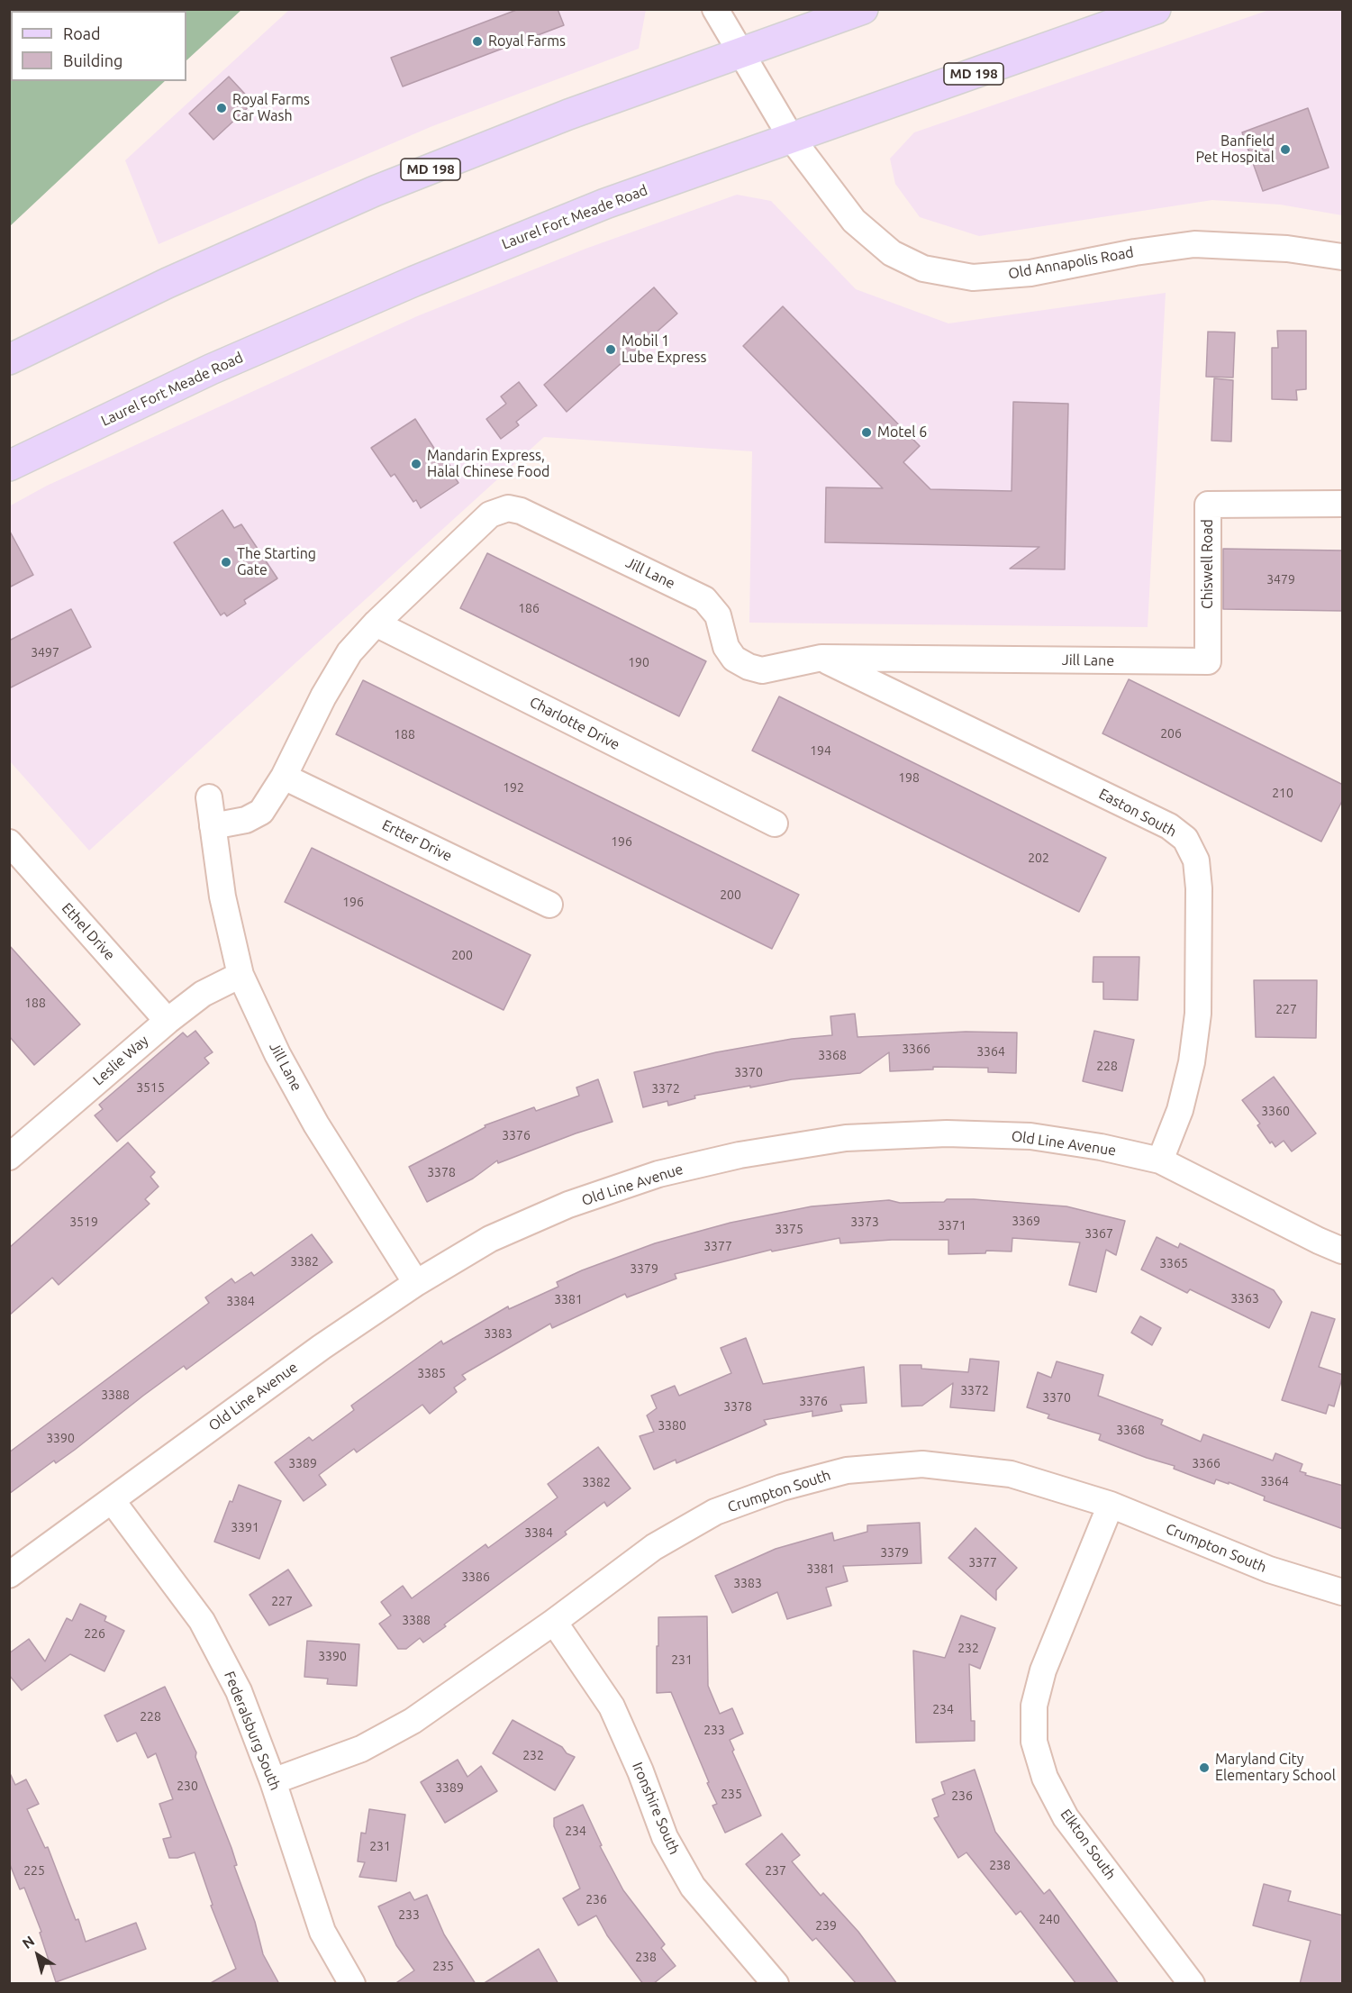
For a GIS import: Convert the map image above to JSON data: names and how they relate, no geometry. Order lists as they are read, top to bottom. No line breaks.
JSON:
{"streets":{"main road":["MD 198","Laurel Fort Meade Road"],"street":["Old Annapolis Road","Chiswell Road","Jill Lane","Charlotte Drive","Easton South","Ertter Drive","Ethel Drive","Leslie Way","Old Line Avenue","Crumpton South","Federalsburg South","Ironshire South","Elkton South"]},"crossings":[["MD 198","Old Annapolis Road"],["Laurel Fort Meade Road","Old Annapolis Road"],["Chiswell Road","Jill Lane"],["Jill Lane","Charlotte Drive"],["Jill Lane","Easton South"],["Jill Lane","Ertter Drive"],["Jill Lane","Leslie Way"],["Jill Lane","Old Line Avenue"],["Easton South","Old Line Avenue"],["Ethel Drive","Leslie Way"],["Old Line Avenue","Federalsburg South"],["Crumpton South","Federalsburg South"],["Crumpton South","Ironshire South"],["Crumpton South","Elkton South"]],"places":["Royal Farms","Royal Farms Car Wash","Banfield Pet Hospital","Mobil 1 Lube Express","Motel 6","Mandarin Express, Halal Chinese Food","The Starting Gate","Maryland City Elementary School"],"house_numbers":["3479","186","3497","190","206","188","194","198","192","210","196","202","200","196","200","188","227","3366","3364","3368","228","3370","3515","3372","3360","3376","3378","3369","3519","3373","3371","3375","3367","3377","3382","3365","3379","3363","3381","3384","3383","3385","3372","3388","3370","3376","3378","3380","3368","3390","3389","3366","3364","3382","3391","3384","3379","3377","3381","3386","3383","227","3388","226","232","3390","231","234","228","233","232","230","3389","235","236","234","231","238","225","237","236","233","240","239","238","235"],"legend":["Road","Building"],"north":"top left"}
